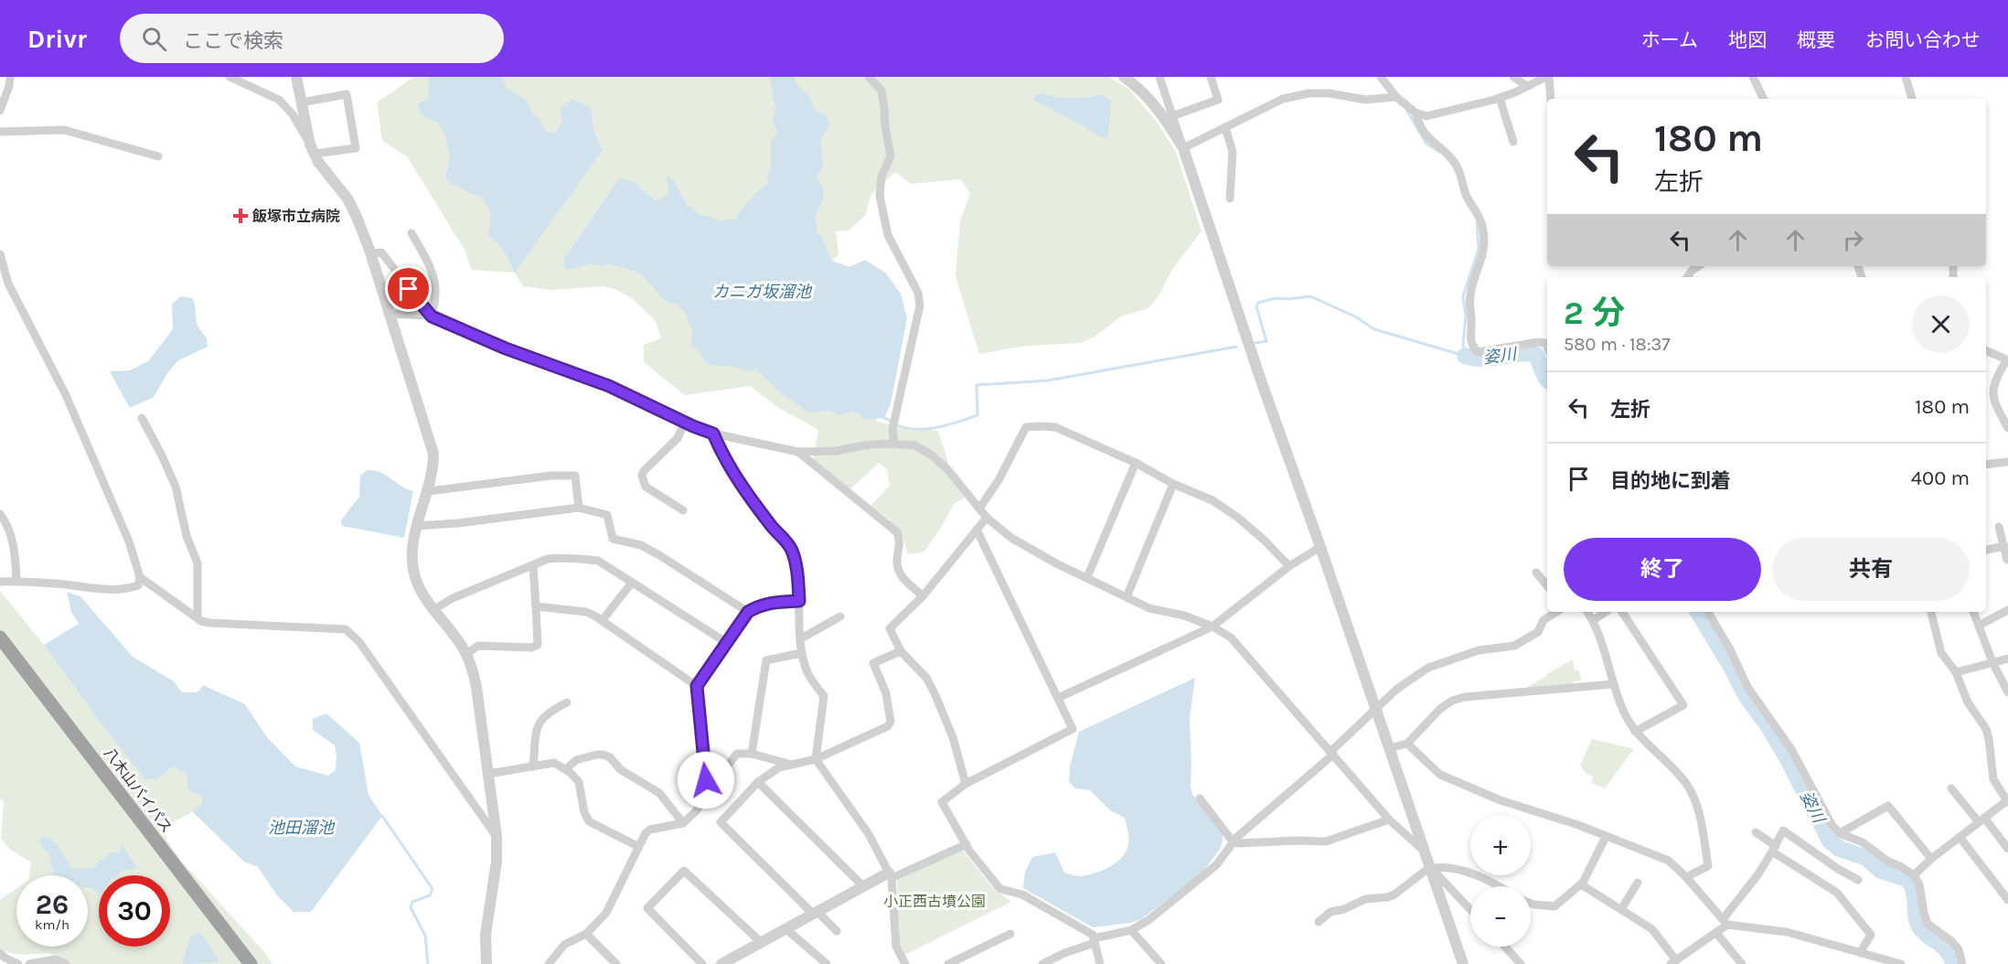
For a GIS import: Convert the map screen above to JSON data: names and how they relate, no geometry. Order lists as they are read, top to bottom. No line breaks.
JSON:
{"streets":{"highway":["八木山バイパス"]},"water":["カニガ坂溜池","姿川","池田溜池"],"parks":["小正西古墳公園"],"places":{"health":["飯塚市立病院"]},"page":{"header":"Drivr","search":"ここで検索","nav":["ホーム","地図","概要","お問い合わせ"],"turn":["180 m","左折"],"heading":["2 分","580 m · 18:37"],"list":[{"name":"左折","value":"180 m"},{"name":"目的地に到着","value":"400 m"}],"buttons":["終了","共有"],"map_buttons":["+","−"],"speed":"26 km/h","limit":"30"}}
